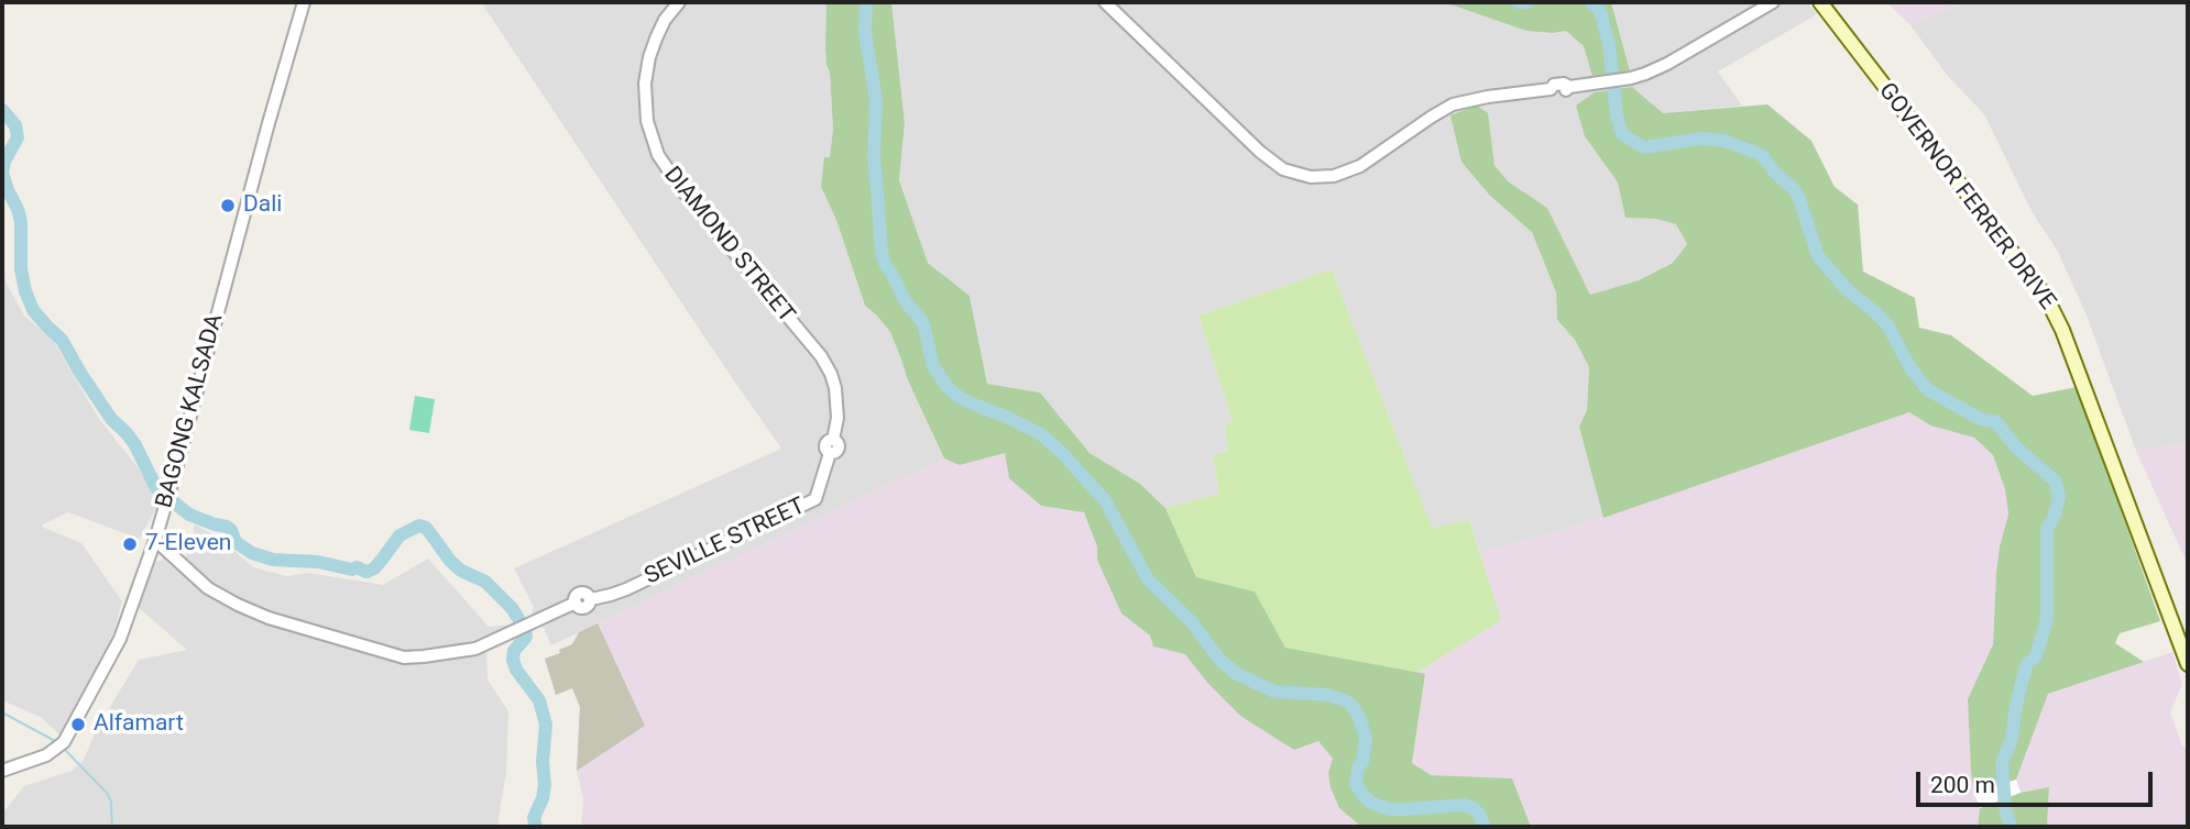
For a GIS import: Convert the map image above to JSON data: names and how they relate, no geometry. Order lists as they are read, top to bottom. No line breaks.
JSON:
{"streets":{"main road":["GOVERNOR FERRER DRIVE"],"street":["DIAMOND STREET","BAGONG KALSADA","SEVILLE STREET"]},"crossings":[["DIAMOND STREET","SEVILLE STREET"],["BAGONG KALSADA","SEVILLE STREET"]],"places":["Dali","7-Eleven","Alfamart"],"scale_bar":"200 m"}
